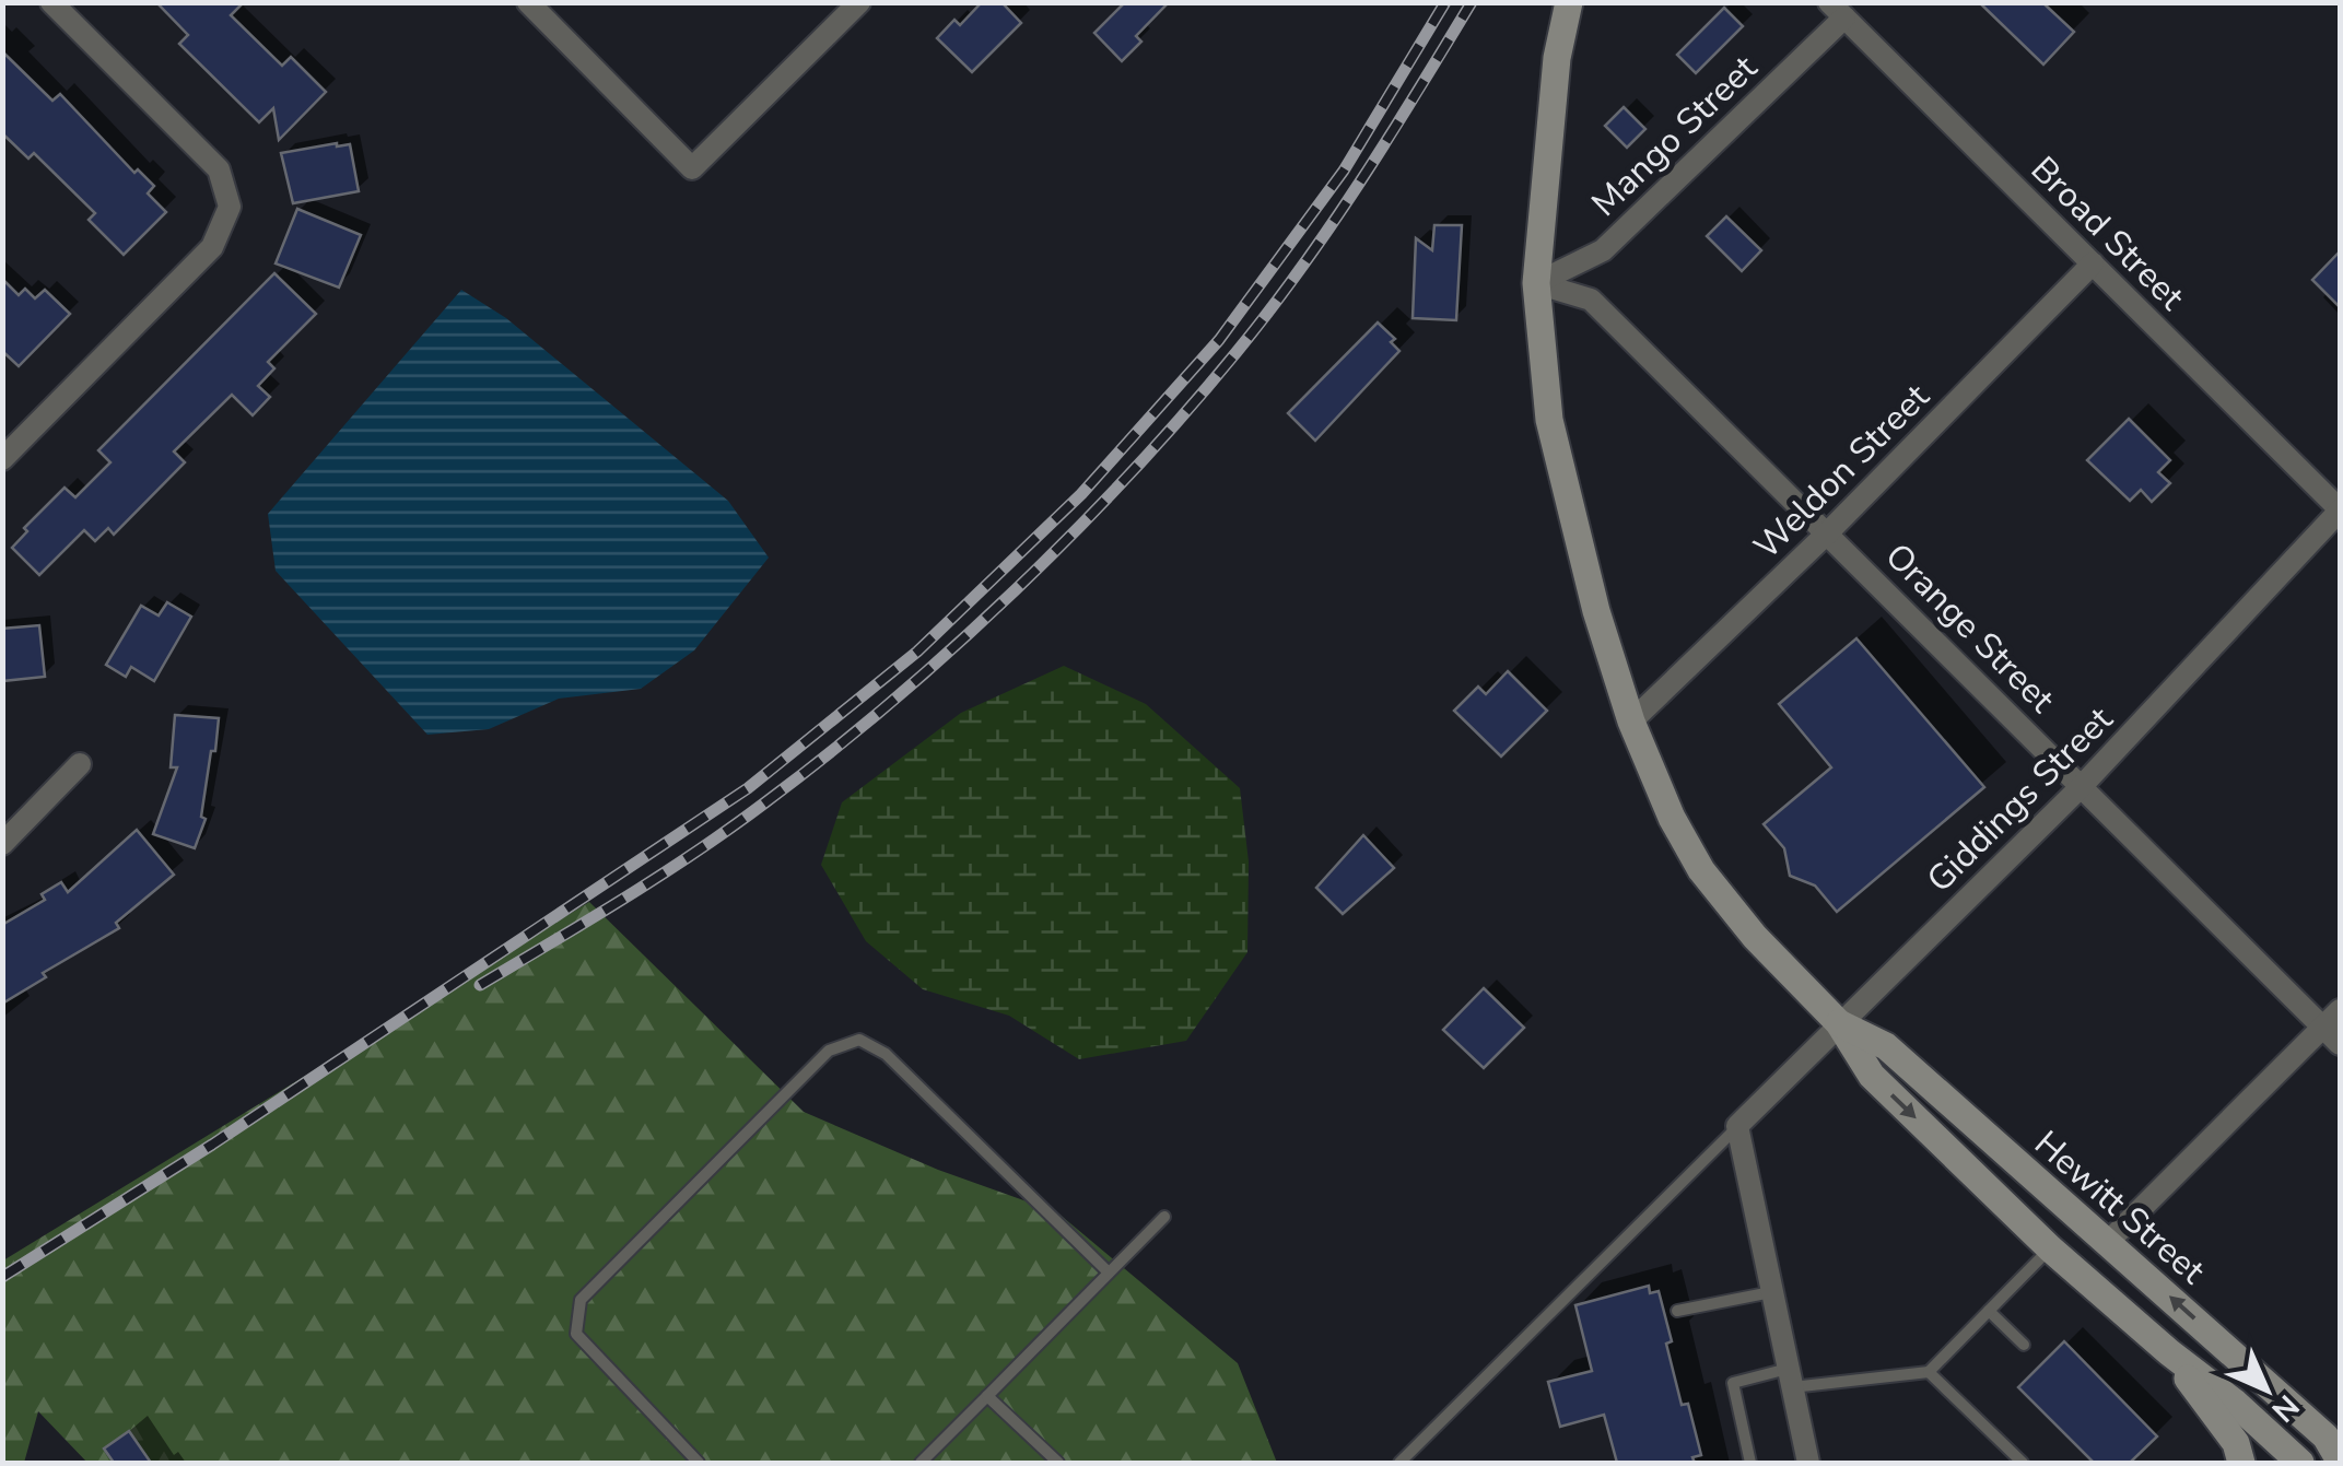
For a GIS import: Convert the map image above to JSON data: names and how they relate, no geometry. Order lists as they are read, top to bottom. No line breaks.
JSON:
{"streets":{"main road":["Hewitt Street"],"street":["Mango Street","Broad Street","Weldon Street","Orange Street","Giddings Street"]},"crossings":[["Mango Street","Broad Street"],["Mango Street","Orange Street"],["Mango Street","Hewitt Street"],["Broad Street","Weldon Street"],["Broad Street","Giddings Street"],["Weldon Street","Orange Street"],["Weldon Street","Hewitt Street"],["Orange Street","Giddings Street"],["Orange Street","Hewitt Street"],["Giddings Street","Hewitt Street"]],"north":"bottom right"}
